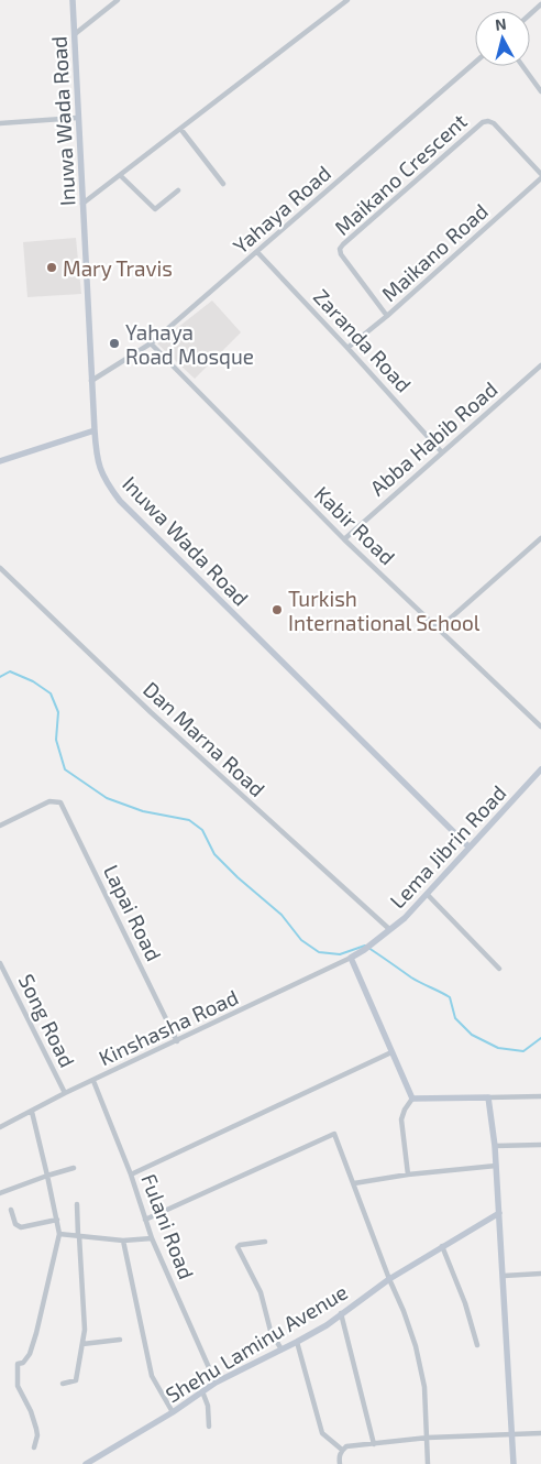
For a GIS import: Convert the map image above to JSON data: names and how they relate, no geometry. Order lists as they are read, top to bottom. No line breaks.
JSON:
{"streets":{"street":["Inuwa Wada Road","Maikano Crescent","Yahaya Road","Maikano Road","Zaranda Road","Abba Habib Road","Kabir Road","Dan Marna Road","Lema Jibrin Road","Lapai Road","Song Road","Kinshasha Road","Fulani Road","Shehu Laminu Avenue"]},"crossings":[["Inuwa Wada Road","Yahaya Road"],["Inuwa Wada Road","Lema Jibrin Road"],["Maikano Crescent","Maikano Road"],["Yahaya Road","Zaranda Road"],["Yahaya Road","Kabir Road"],["Maikano Road","Zaranda Road"],["Zaranda Road","Abba Habib Road"],["Abba Habib Road","Kabir Road"],["Dan Marna Road","Lema Jibrin Road"],["Lema Jibrin Road","Kinshasha Road"],["Lapai Road","Kinshasha Road"],["Song Road","Kinshasha Road"],["Kinshasha Road","Fulani Road"],["Fulani Road","Shehu Laminu Avenue"]],"places":["Mary Travis","Yahaya Road Mosque","Turkish International School"],"north":"top"}
